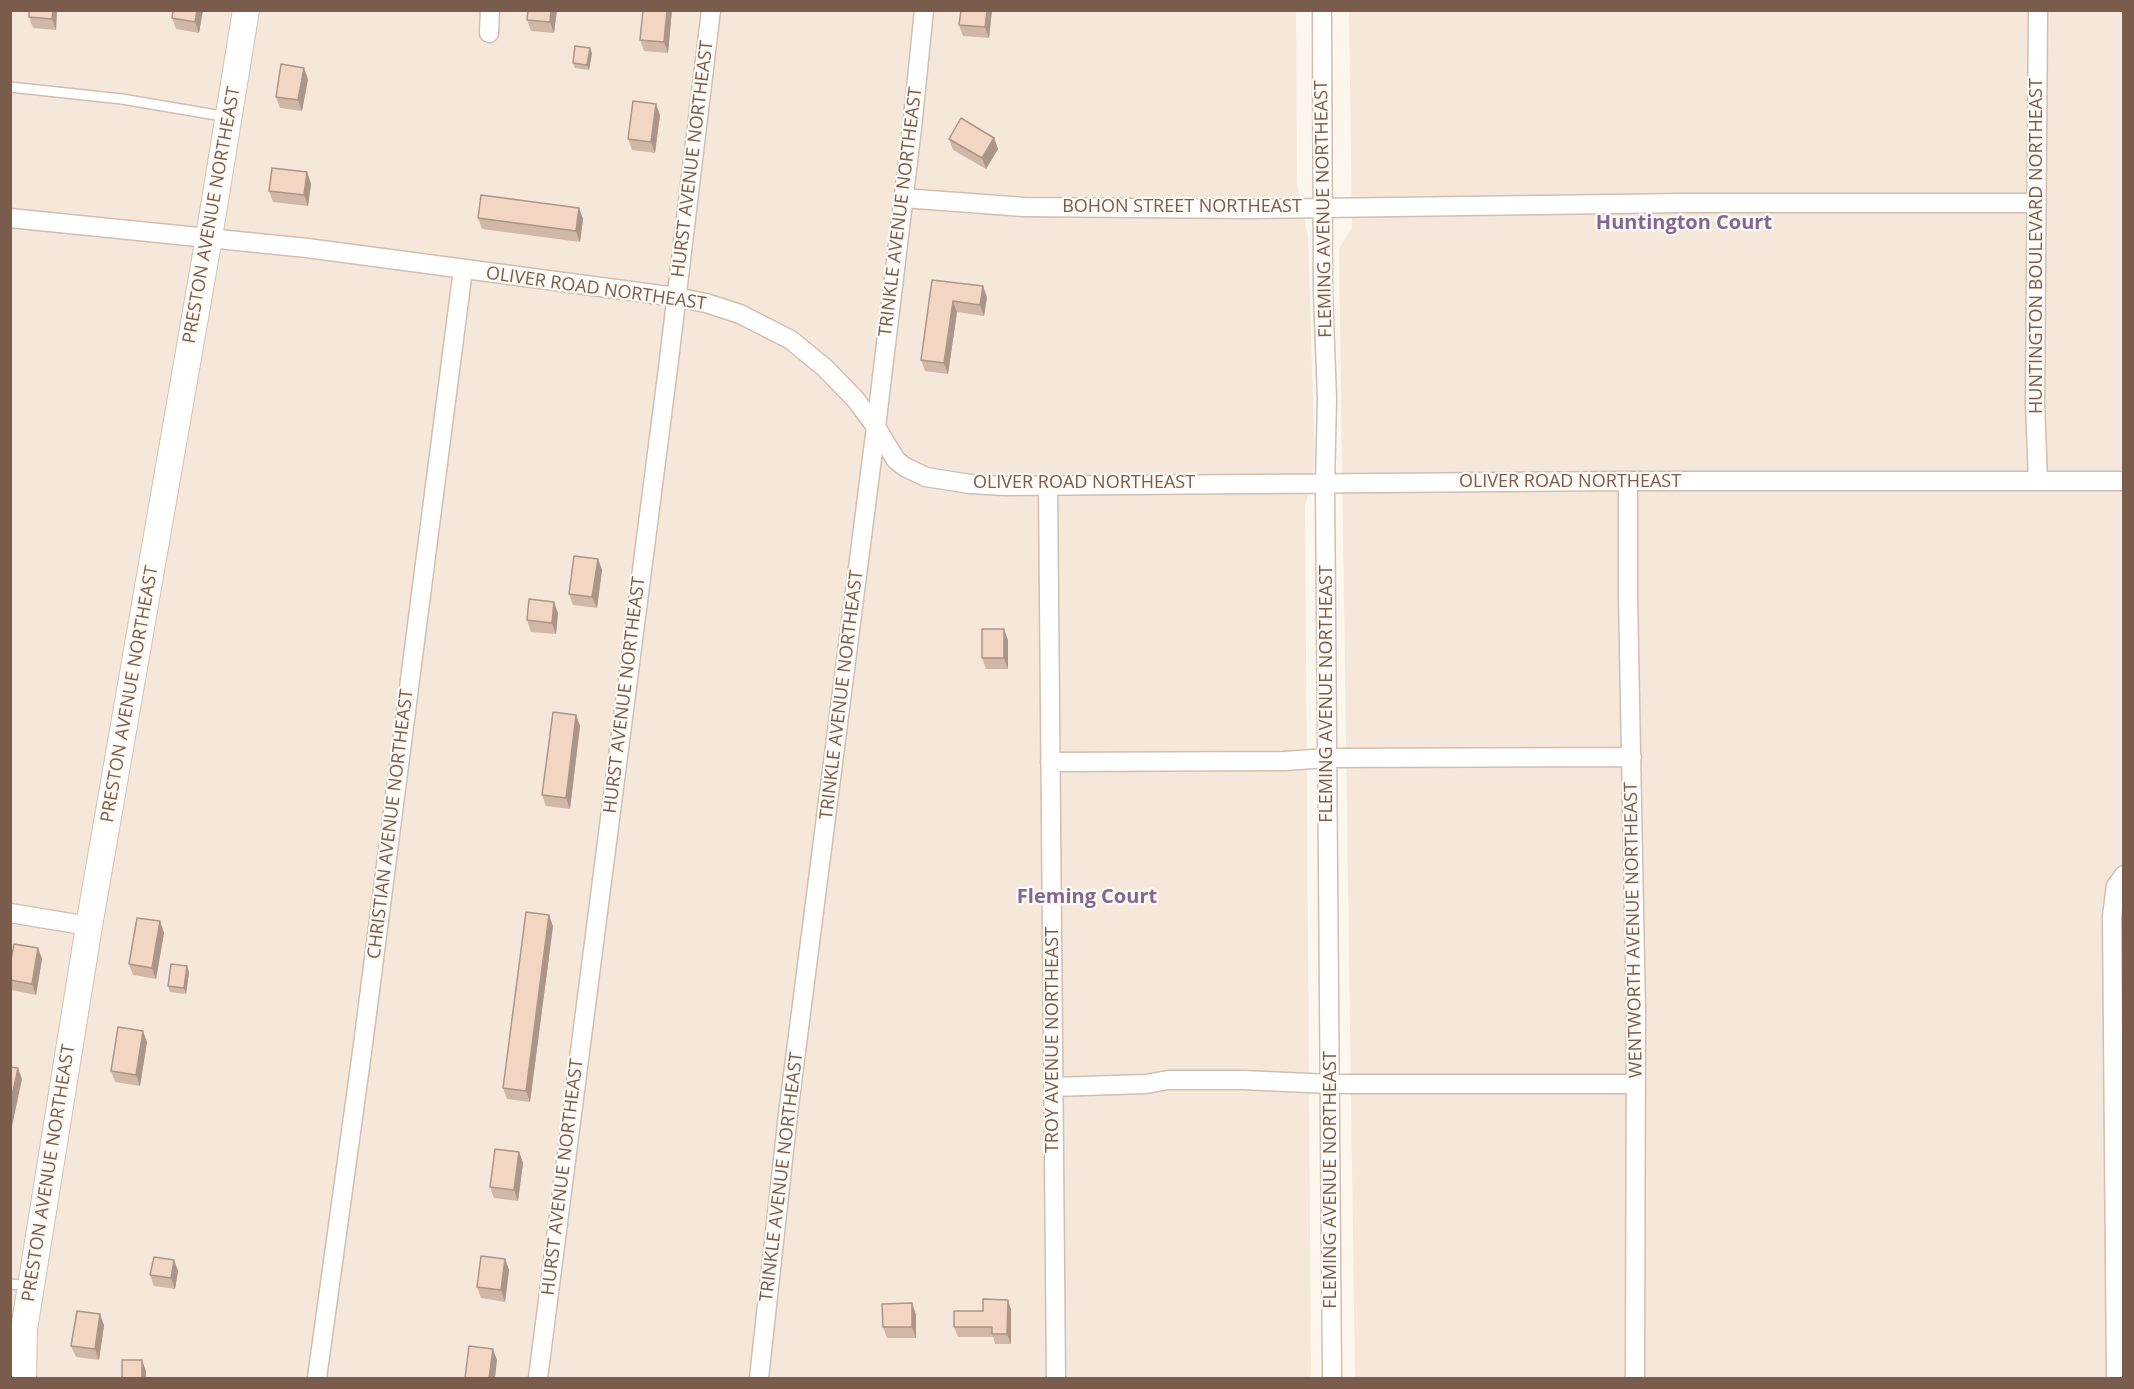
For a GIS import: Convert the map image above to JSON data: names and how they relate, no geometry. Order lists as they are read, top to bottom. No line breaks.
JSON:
{"streets":{"street":["HURST AVENUE NORTHEAST","BOHON STREET NORTHEAST","FLEMING AVENUE NORTHEAST","TRINKLE AVENUE NORTHEAST","PRESTON AVENUE NORTHEAST","HUNTINGTON BOULEVARD NORTHEAST","OLIVER ROAD NORTHEAST","CHRISTIAN AVENUE NORTHEAST","WENTWORTH AVENUE NORTHEAST","TROY AVENUE NORTHEAST"]},"crossings":[["HURST AVENUE NORTHEAST","OLIVER ROAD NORTHEAST"],["BOHON STREET NORTHEAST","FLEMING AVENUE NORTHEAST"],["BOHON STREET NORTHEAST","TRINKLE AVENUE NORTHEAST"],["BOHON STREET NORTHEAST","HUNTINGTON BOULEVARD NORTHEAST"],["FLEMING AVENUE NORTHEAST","OLIVER ROAD NORTHEAST"],["TRINKLE AVENUE NORTHEAST","OLIVER ROAD NORTHEAST"],["PRESTON AVENUE NORTHEAST","OLIVER ROAD NORTHEAST"],["HUNTINGTON BOULEVARD NORTHEAST","OLIVER ROAD NORTHEAST"],["OLIVER ROAD NORTHEAST","CHRISTIAN AVENUE NORTHEAST"],["OLIVER ROAD NORTHEAST","WENTWORTH AVENUE NORTHEAST"],["OLIVER ROAD NORTHEAST","TROY AVENUE NORTHEAST"]],"districts":["Huntington Court","Fleming Court"]}
